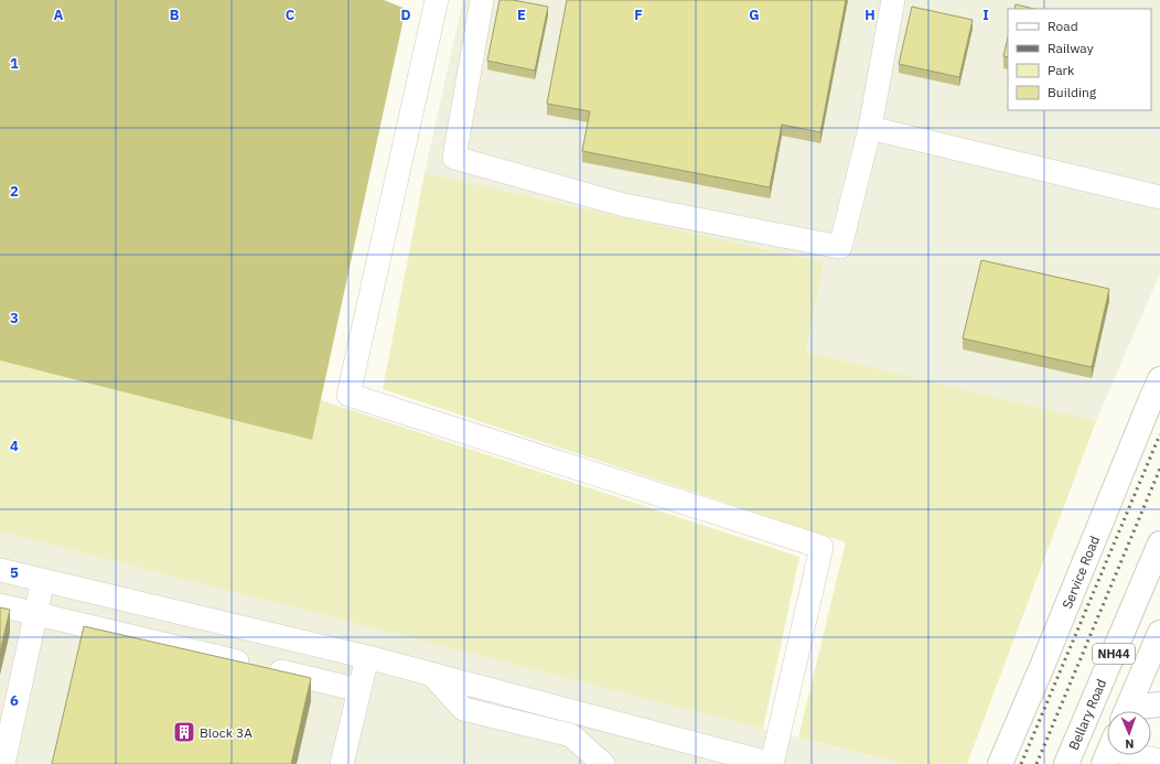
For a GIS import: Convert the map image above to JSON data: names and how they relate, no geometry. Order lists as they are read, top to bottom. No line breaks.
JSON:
{"streets":{"main road":["Service Road","NH44","Bellary Road"]},"places":{"building":["Block 3A"]},"legend":["Road","Railway","Park","Building"],"north":"bottom","grid":{"columns":["A","B","C","D","E","F","G","H","I"],"rows":["1","2","3","4","5","6"]}}
